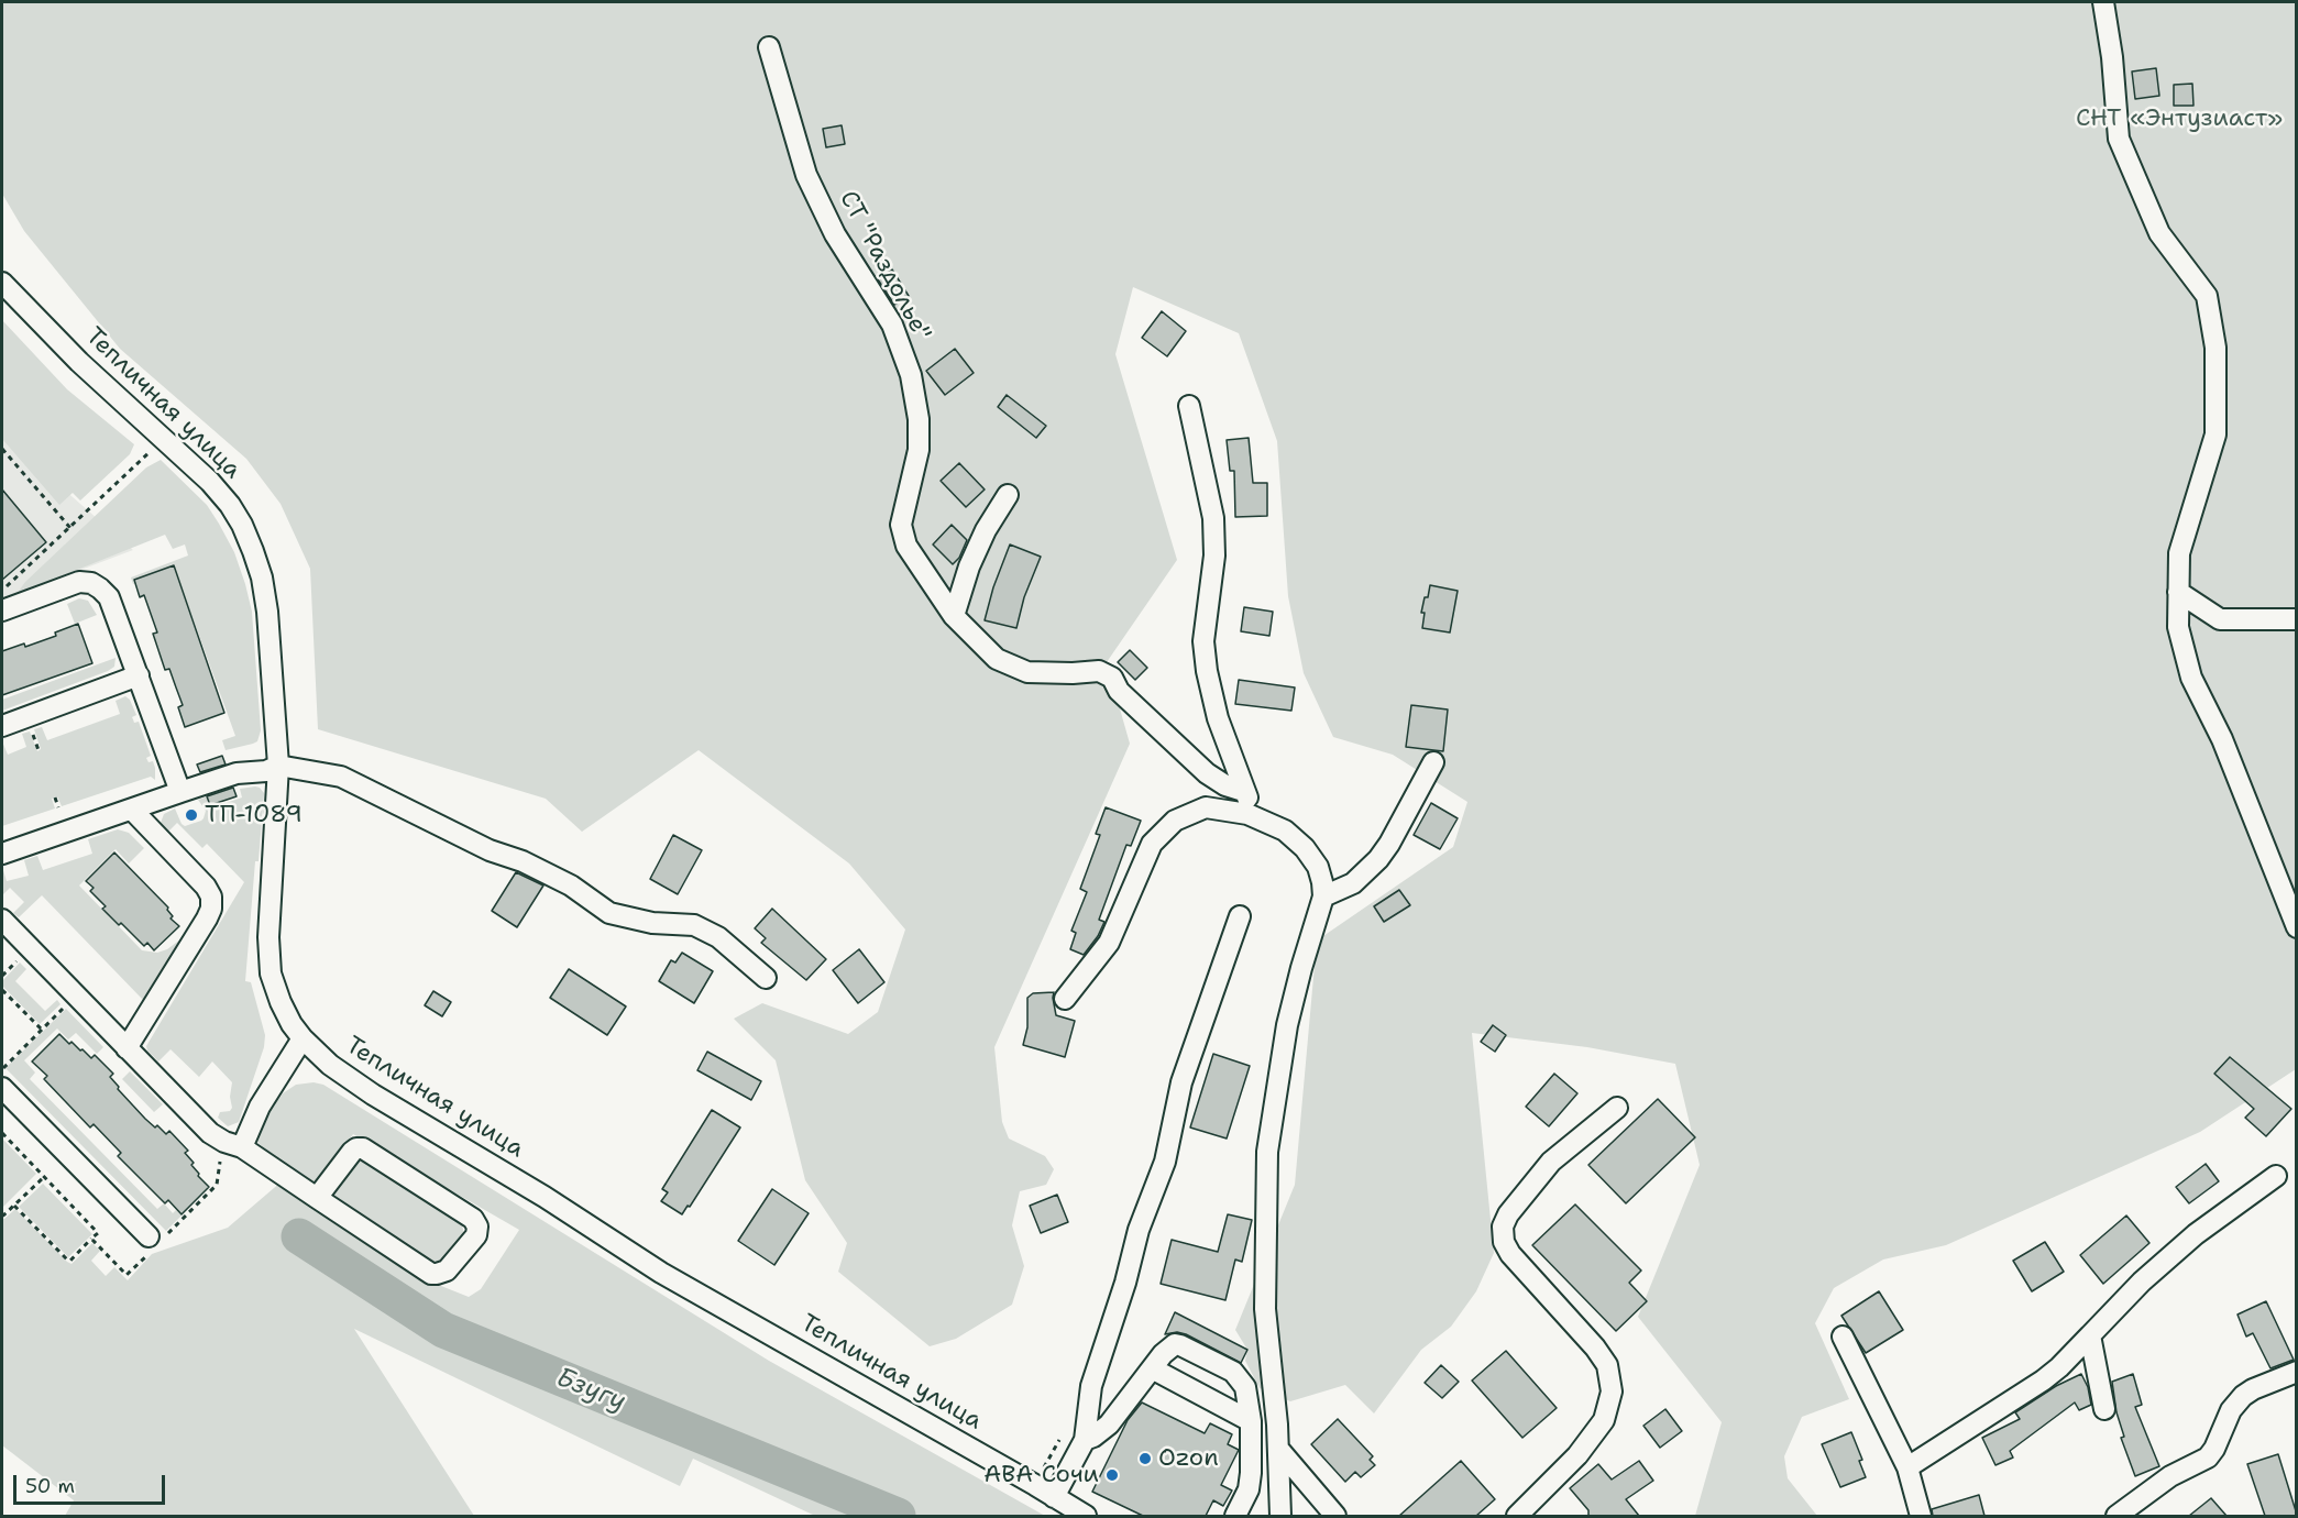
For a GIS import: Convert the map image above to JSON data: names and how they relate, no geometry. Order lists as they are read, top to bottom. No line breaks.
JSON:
{"streets":{"street":["СТ \"Раздолье\"","Тепличная улица"]},"water":["Бзугу"],"parks":["СНТ «Энтузиаст»"],"places":["ТП-1089","Ozon","АВА Сочи"],"scale_bar":"50 m"}
